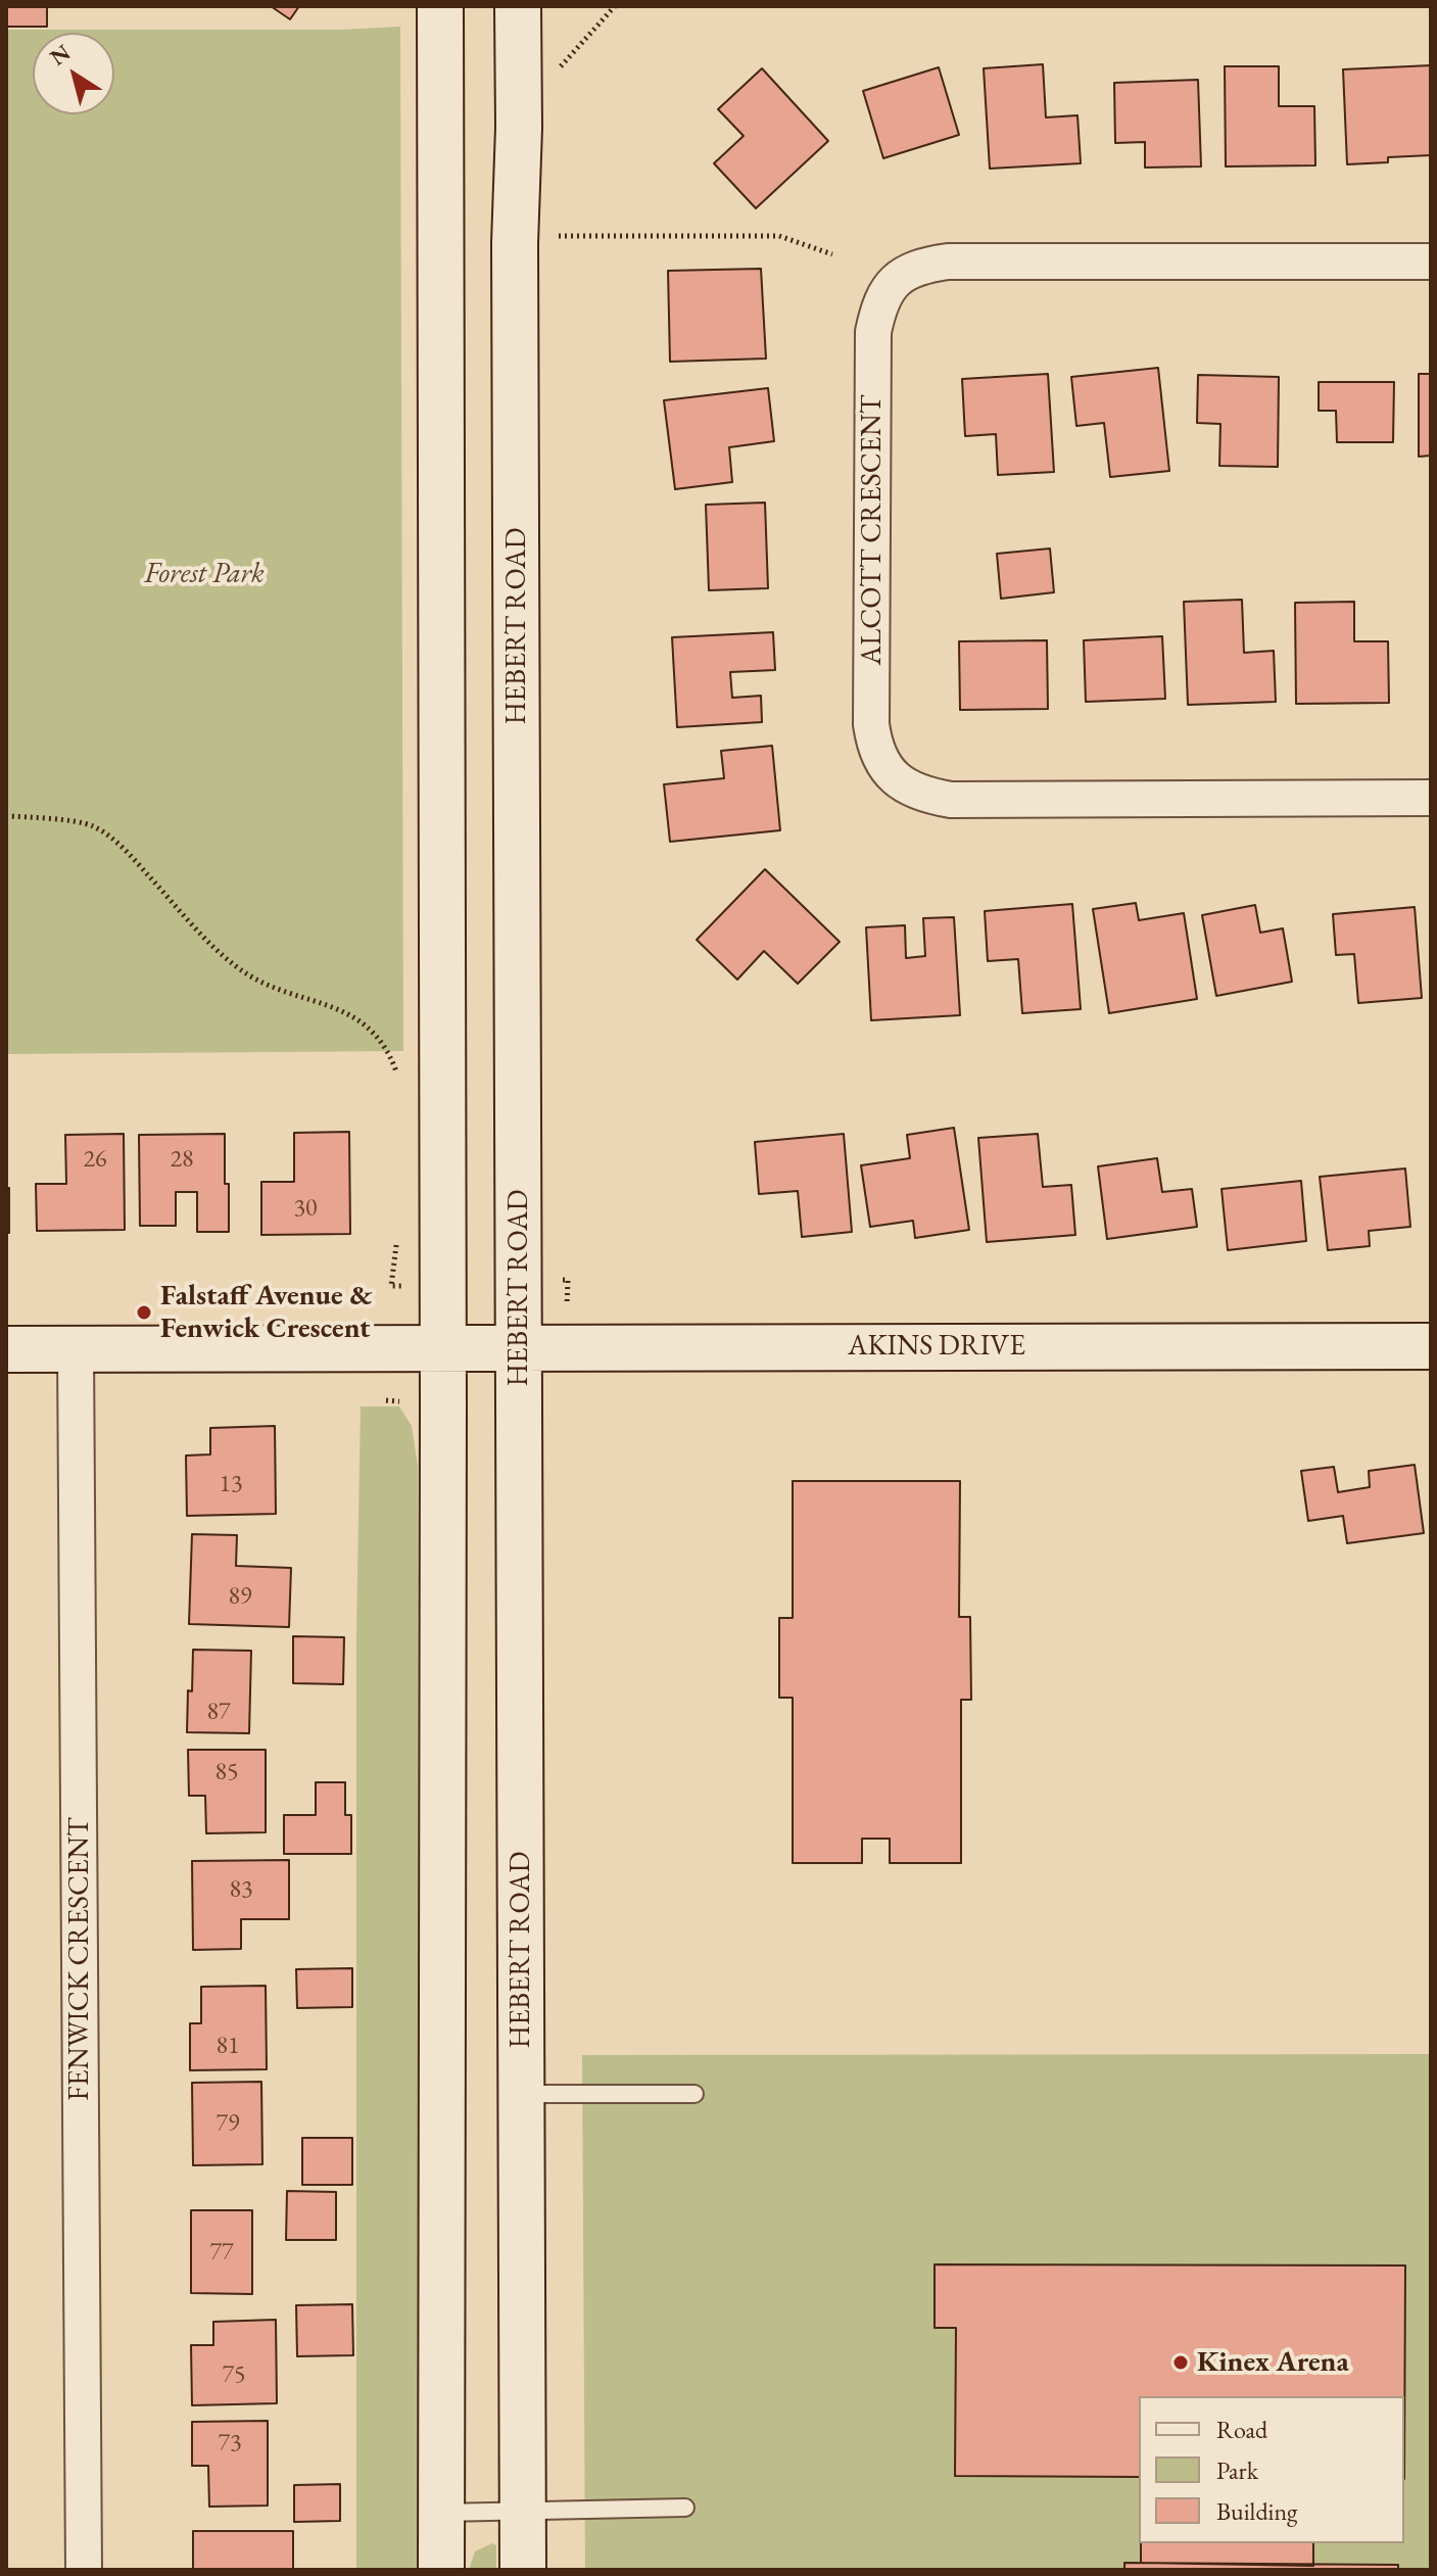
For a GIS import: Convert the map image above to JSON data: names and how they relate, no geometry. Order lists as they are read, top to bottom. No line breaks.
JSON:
{"streets":{"main road":["HEBERT ROAD","AKINS DRIVE"],"street":["ALCOTT CRESCENT","FENWICK CRESCENT"]},"crossings":[["HEBERT ROAD","AKINS DRIVE"],["AKINS DRIVE","FENWICK CRESCENT"]],"parks":["Forest Park"],"places":["Falstaff Avenue & Fenwick Crescent","Kinex Arena"],"house_numbers":["26","28","30","13","89","87","85","83","81","79","77","75","73"],"legend":["Road","Park","Building"],"north":"top left"}
